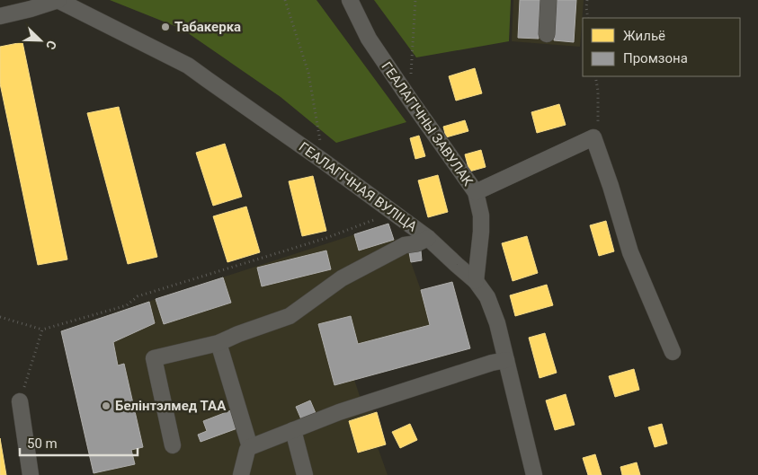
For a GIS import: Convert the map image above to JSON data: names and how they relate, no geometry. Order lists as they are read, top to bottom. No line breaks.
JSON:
{"streets":{"street":["ГЕАЛАГІЧНЫ ЗАВУЛАК","ГЕАЛАГІЧНАЯ ВУЛІЦА"]},"crossings":[["ГЕАЛАГІЧНЫ ЗАВУЛАК","ГЕАЛАГІЧНАЯ ВУЛІЦА"]],"places":["Табакерка","Белінтэлмед ТАА"],"legend":["Жильё","Промзона"],"scale_bar":"50 m","north":"bottom right"}
